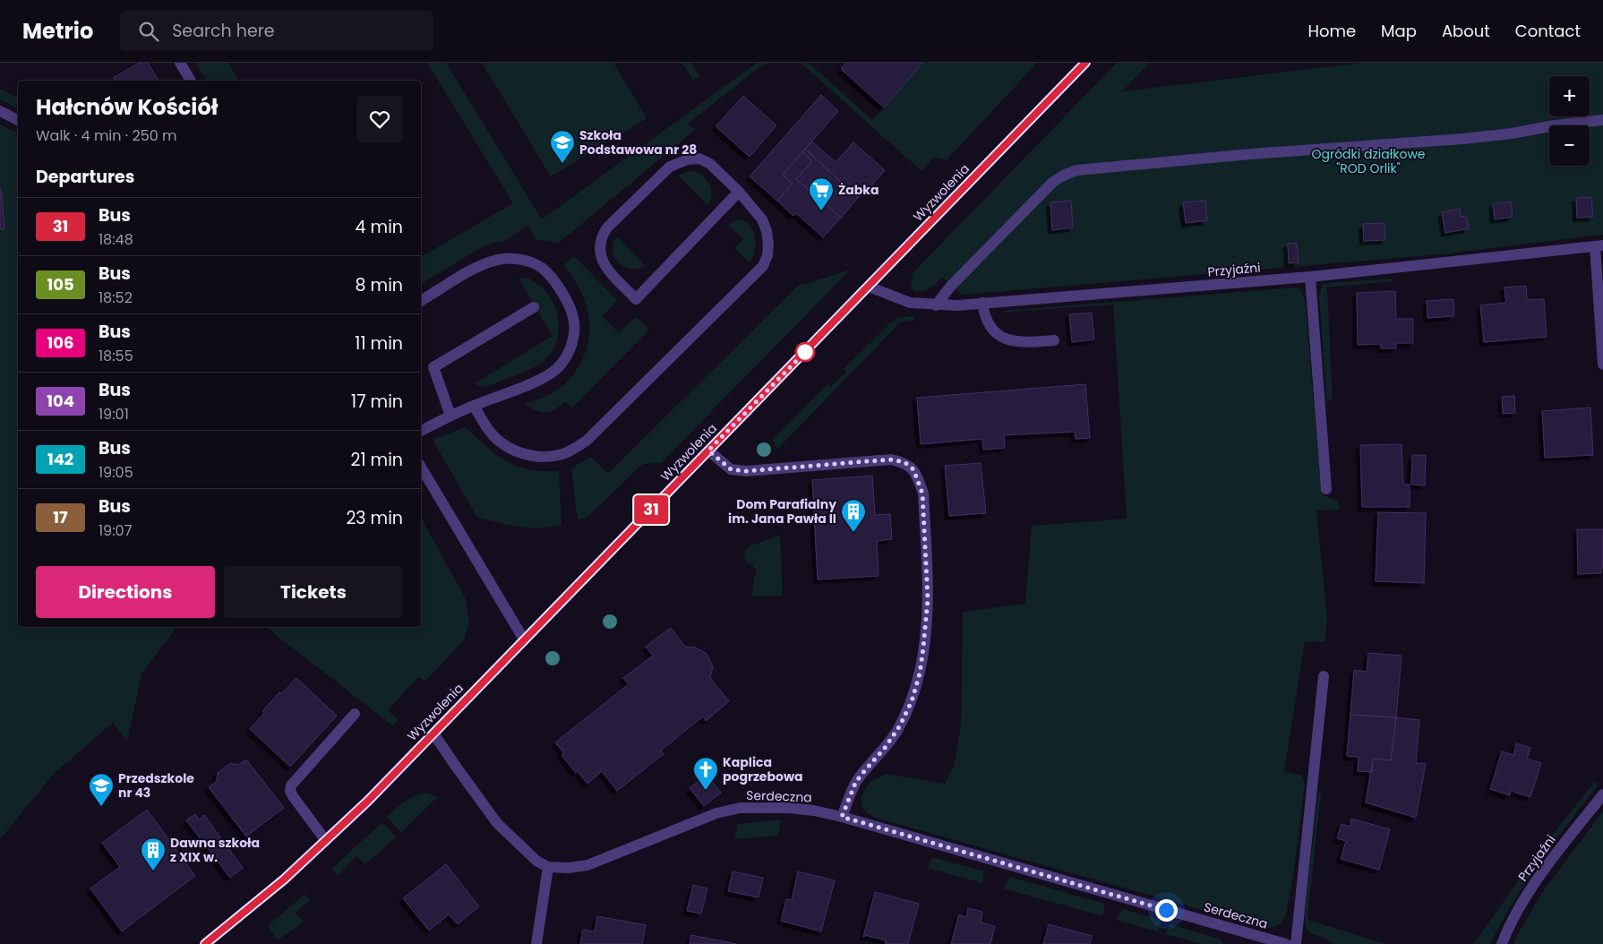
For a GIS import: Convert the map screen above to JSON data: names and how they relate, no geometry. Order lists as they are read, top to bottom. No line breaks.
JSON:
{"streets":{"street":["Wyzwolenia","Przyjaźni","Serdeczna"]},"crossings":[["Wyzwolenia","Przyjaźni"]],"parks":["Ogródki działkowe \"ROD Orlik\""],"places":{"school or university":["Szkoła Podstawowa nr 28","Przedszkole nr 43"],"supermarket":["Żabka"],"building":["Dom Parafialny im. Jana Pawła II","Dawna szkoła z XIX w."],"church":["Kaplica pogrzebowa"]},"lines":["bus line 31"],"page":{"header":"Metrio","search":"Search here","nav":["Home","Map","About","Contact"],"on_map":"31","map_buttons":["+","−"],"heading":[["Hałcnów Kościół","Walk · 4 min · 250 m"],"Departures"],"list":[{"mark":"31","name":"Bus","note":"18:48","value":"4 min"},{"mark":"105","name":"Bus","note":"18:52","value":"8 min"},{"mark":"106","name":"Bus","note":"18:55","value":"11 min"},{"mark":"104","name":"Bus","note":"19:01","value":"17 min"},{"mark":"142","name":"Bus","note":"19:05","value":"21 min"},{"mark":"17","name":"Bus","note":"19:07","value":"23 min"}],"buttons":["Directions","Tickets"]}}
